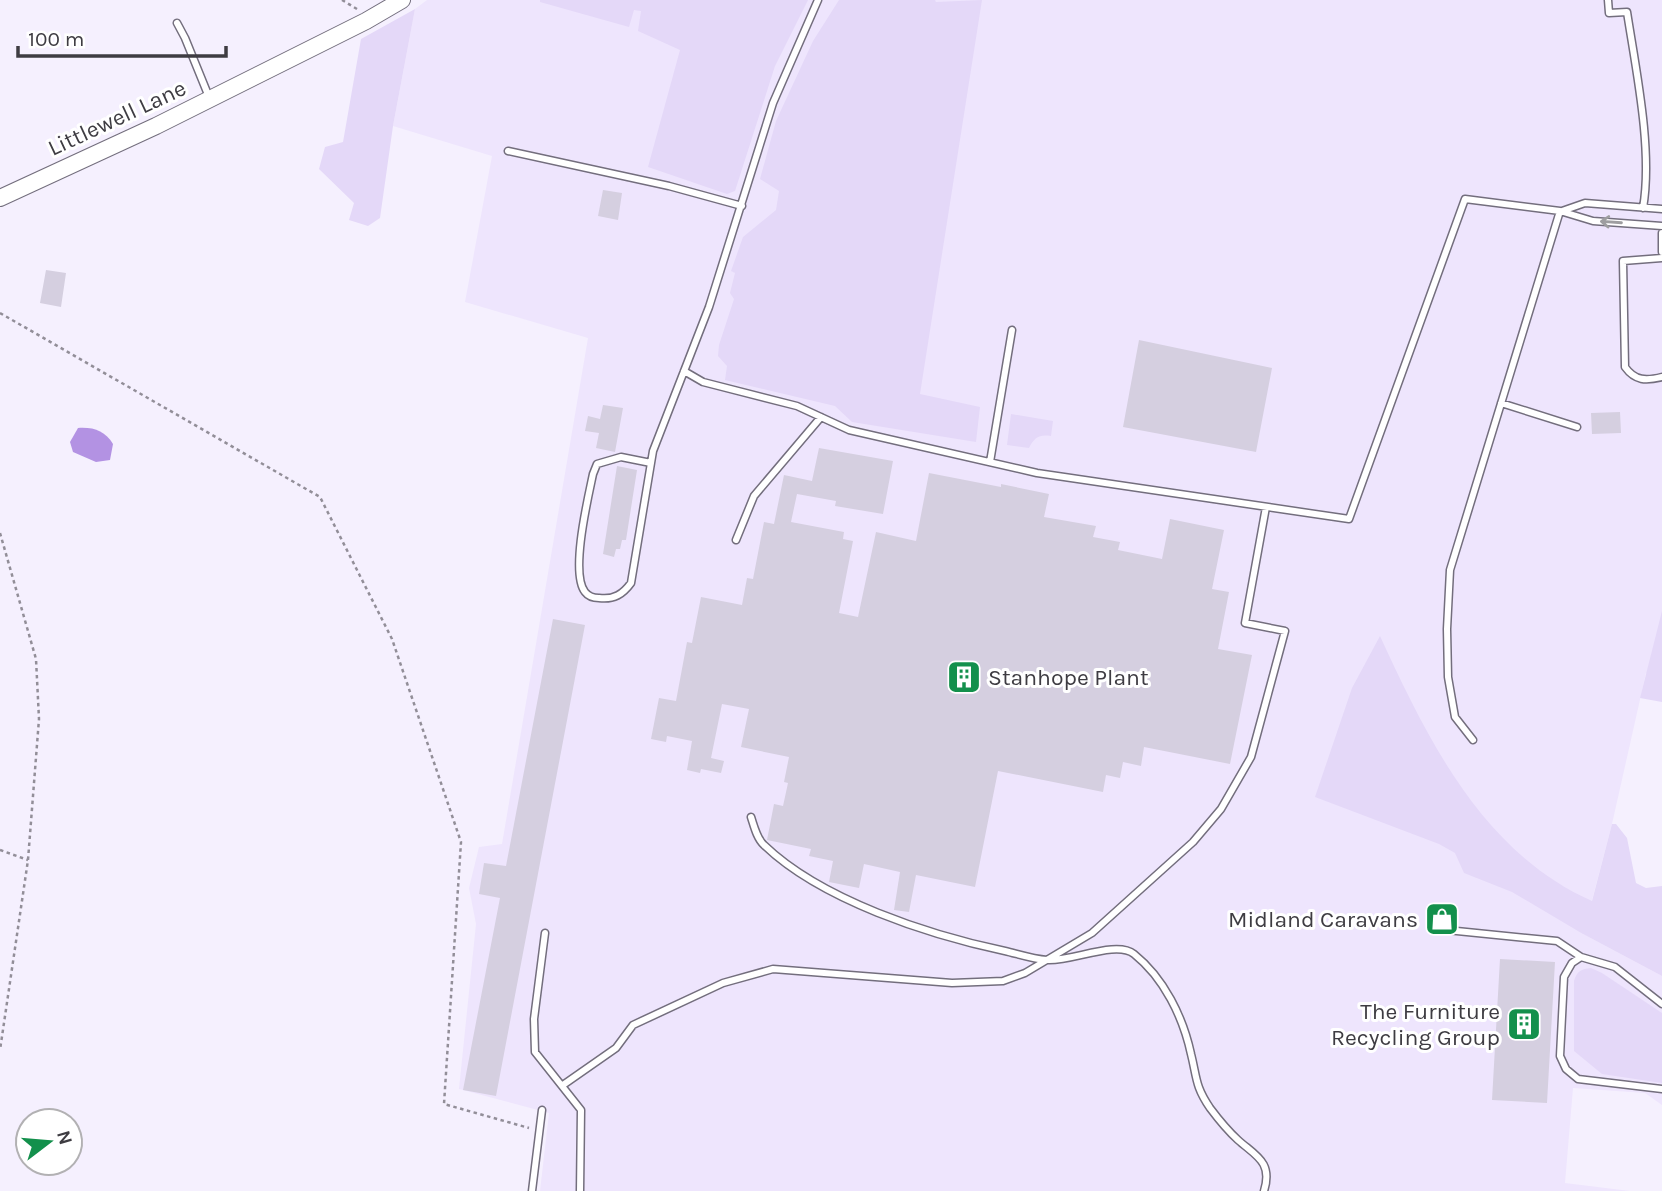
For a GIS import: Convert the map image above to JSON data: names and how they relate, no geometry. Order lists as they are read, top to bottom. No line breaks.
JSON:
{"streets":{"street":["Littlewell Lane"]},"places":{"building":["Stanhope Plant","The Furniture Recycling Group"],"shop":["Midland Caravans"]},"scale_bar":"100 m","north":"right"}
